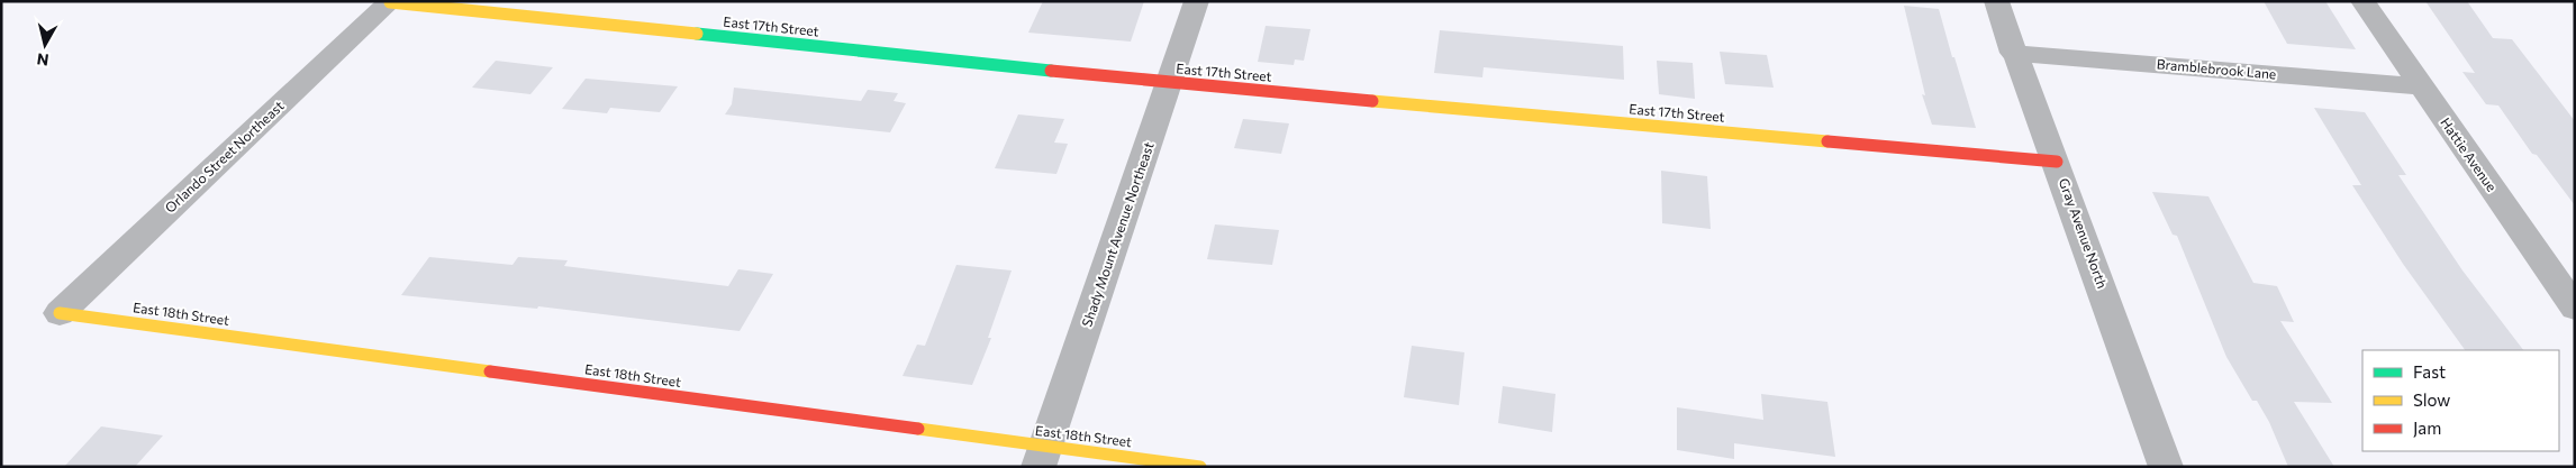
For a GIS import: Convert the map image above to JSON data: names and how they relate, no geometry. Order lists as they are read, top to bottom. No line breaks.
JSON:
{"streets":{"street":["East 17th Street","Bramblebrook Lane","Hattie Avenue","Orlando Street Northeast","Gray Avenue North","Shady Mount Avenue Northeast","East 18th Street"]},"crossings":[["East 17th Street","Orlando Street Northeast"],["East 17th Street","Gray Avenue North"],["East 17th Street","Shady Mount Avenue Northeast"],["Bramblebrook Lane","Hattie Avenue"],["Bramblebrook Lane","Gray Avenue North"],["Orlando Street Northeast","East 18th Street"],["Shady Mount Avenue Northeast","East 18th Street"]],"legend":["Fast","Slow","Jam"],"north":"bottom"}
